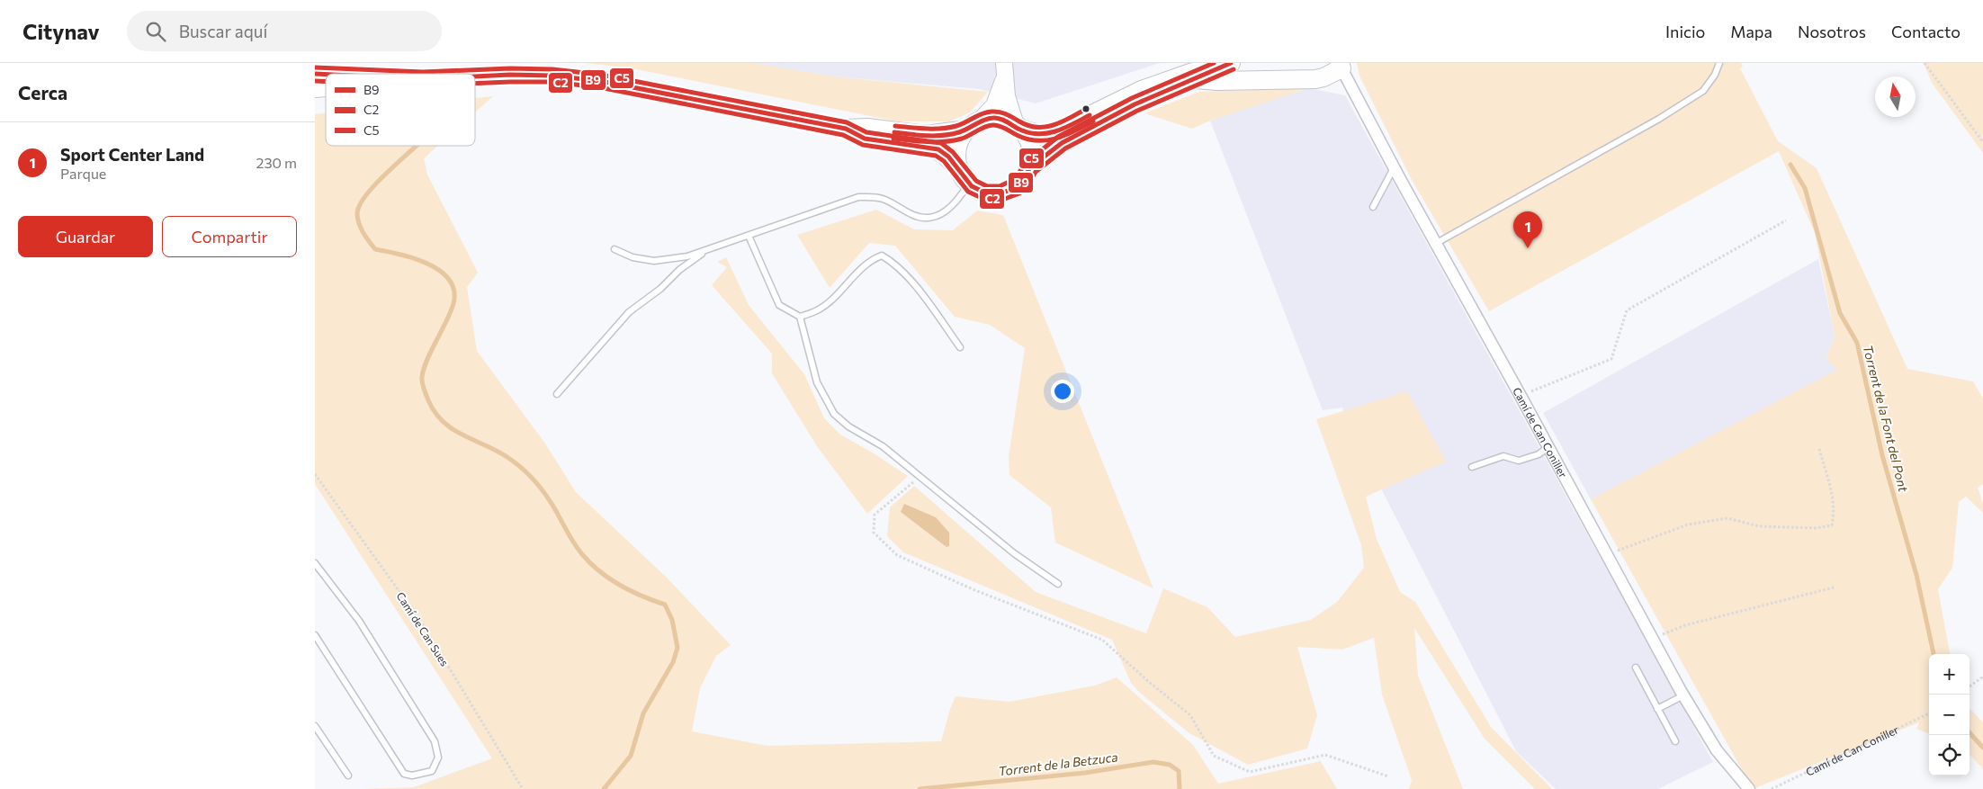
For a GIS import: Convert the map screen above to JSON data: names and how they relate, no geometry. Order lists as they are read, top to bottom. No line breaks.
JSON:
{"streets":{"street":["Camí de Can Coniller"],"path":["Camí de Can Sues"]},"water":["Torrent de la Font del Pont","Torrent de la Betzuca"],"lines":["transit line B9","transit line C5","transit line C2"],"legend":["B9","C2","C5"],"north":"top","page":{"header":"Citynav","search":"Buscar aquí","nav":["Inicio","Mapa","Nosotros","Contacto"],"heading":"Cerca","list":[{"mark":"1","name":"Sport Center Land","note":"Parque","value":"230 m"}],"buttons":["Guardar","Compartir"],"pins":"1","map_buttons":["+","−"]}}
